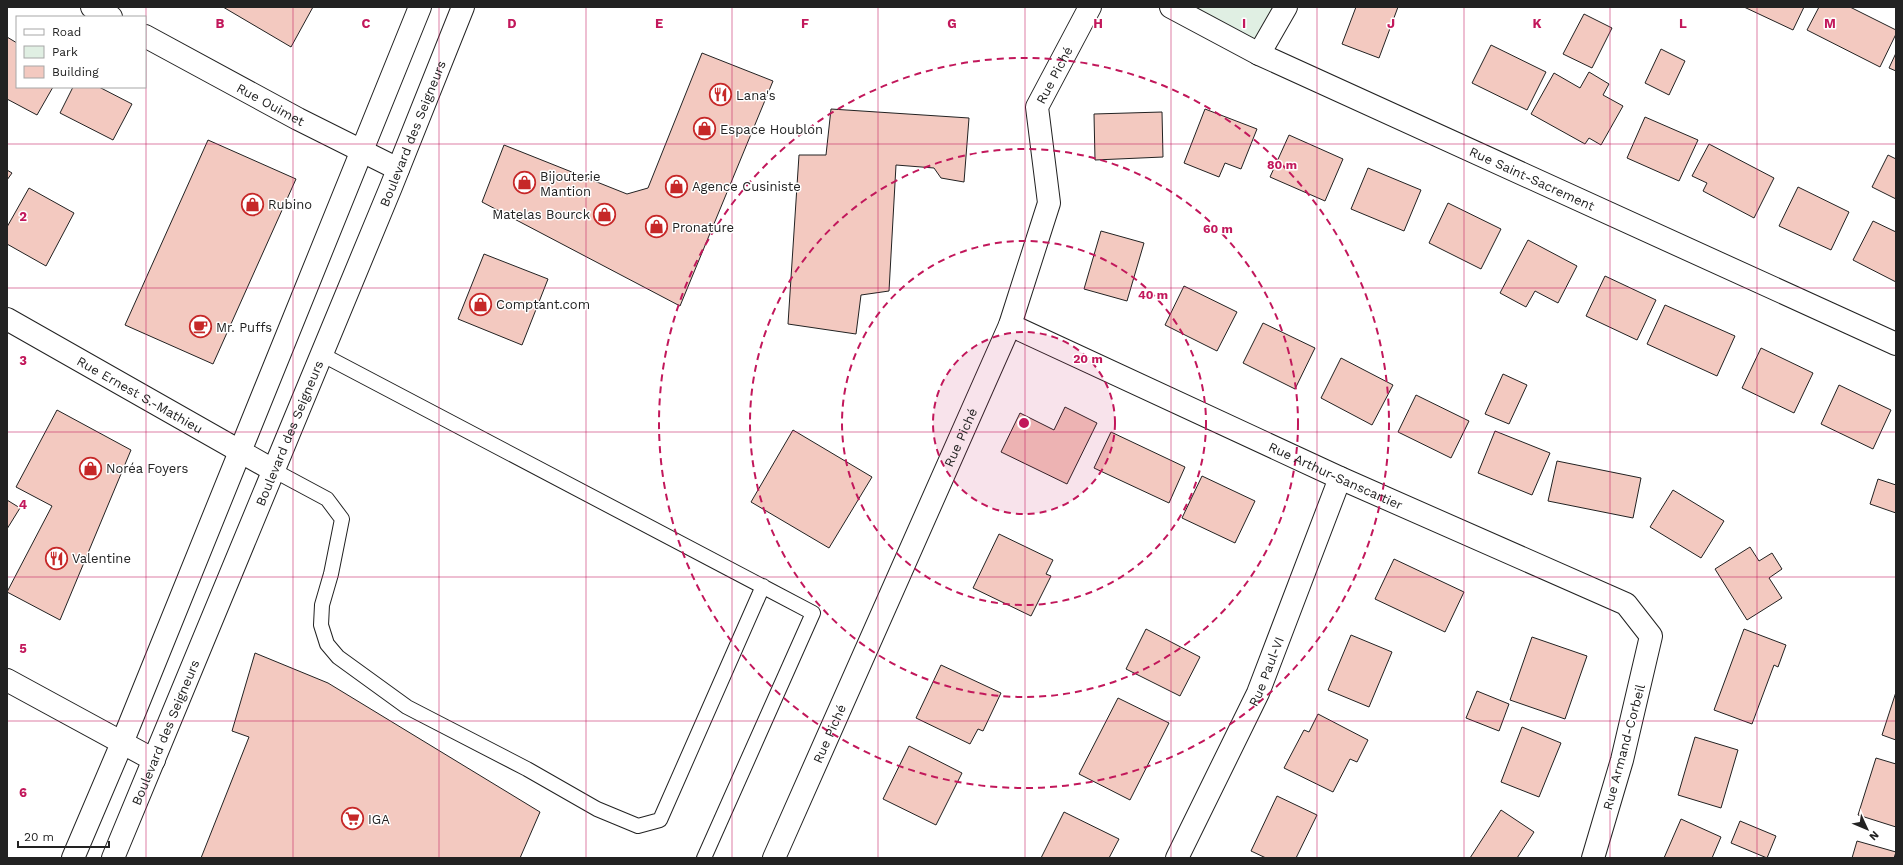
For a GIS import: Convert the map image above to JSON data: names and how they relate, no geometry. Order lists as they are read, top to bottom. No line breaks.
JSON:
{"streets":{"street":["Rue Piché","Rue Ouimet","Boulevard des Seigneurs","Rue Saint-Sacrement","Rue Ernest S.-Mathieu","Rue Arthur-Sanscartier","Rue Paul-VI","Rue Armand-Corbeil"]},"crossings":[["Rue Piché","Rue Arthur-Sanscartier"],["Rue Ouimet","Boulevard des Seigneurs"],["Boulevard des Seigneurs","Rue Ernest S.-Mathieu"],["Rue Arthur-Sanscartier","Rue Paul-VI"],["Rue Arthur-Sanscartier","Rue Armand-Corbeil"]],"places":{"restaurant":["Lana's","Valentine"],"shop":["Espace Houblon","Bijouterie Mantion","Agence Cusiniste","Rubino","Matelas Bourck","Pronature","Comptant.com","Noréa Foyers"],"cafe":["Mr. Puffs"],"supermarket":["IGA"]},"legend":["Road","Park","Building"],"scale_bar":"20 m","north":"bottom right","grid":{"columns":["B","C","D","E","F","G","H","I","J","K","L","M"],"rows":["2","3","4","5","6"]},"rings":["80 m","60 m","40 m","20 m"]}
